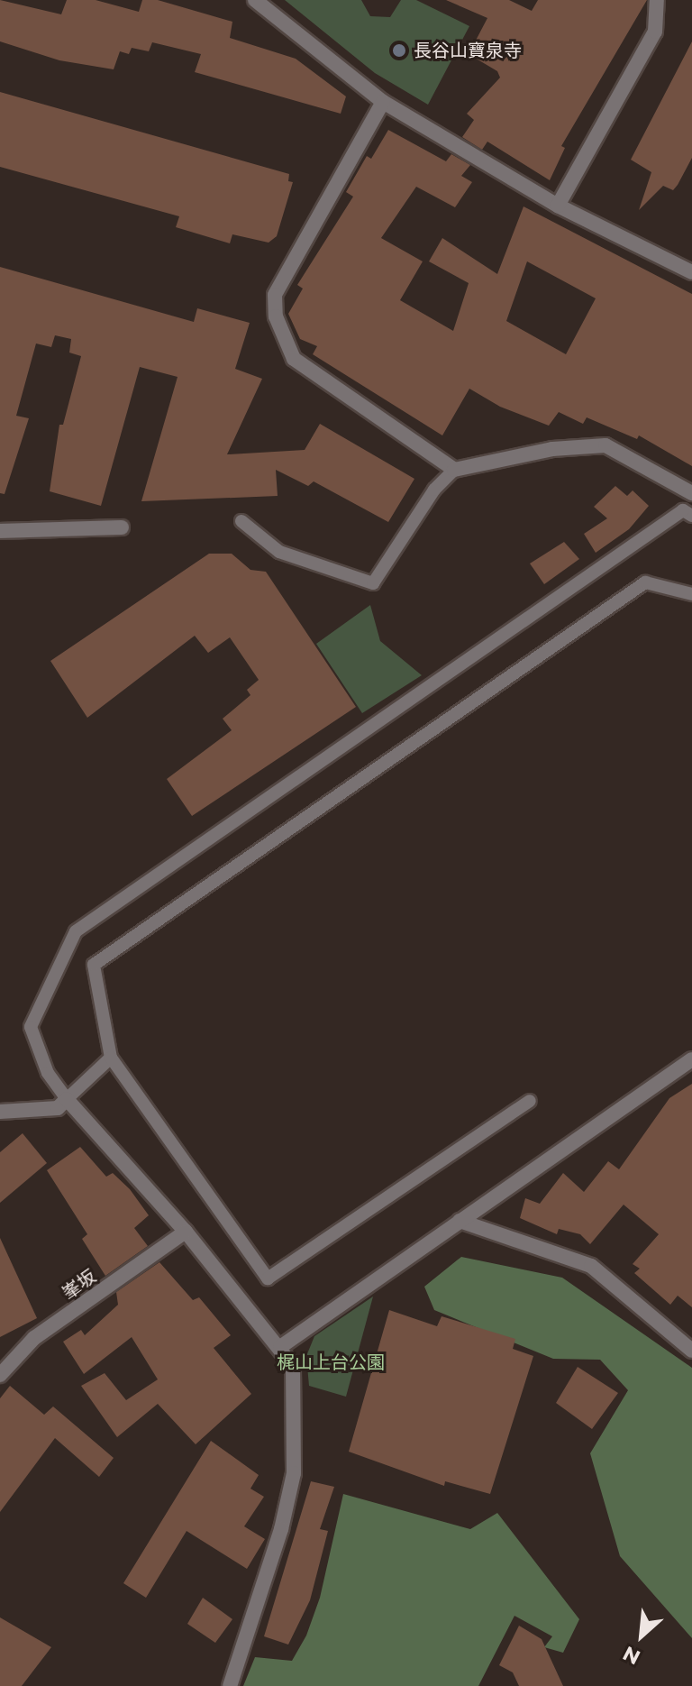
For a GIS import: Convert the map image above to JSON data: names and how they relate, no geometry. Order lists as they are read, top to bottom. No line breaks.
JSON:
{"streets":{"street":["峯坂"]},"parks":["梶山上台公園"],"places":["長谷山寶泉寺"],"north":"bottom left"}
